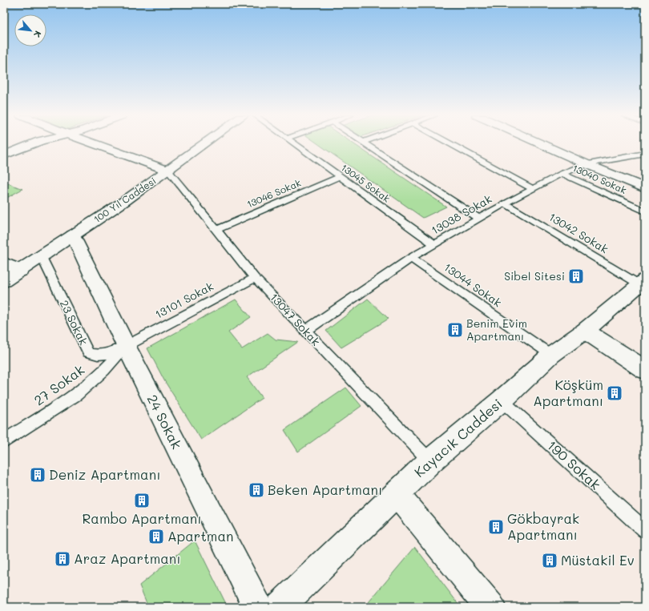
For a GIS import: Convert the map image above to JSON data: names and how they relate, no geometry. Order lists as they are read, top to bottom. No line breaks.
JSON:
{"streets":{"street":["100 Yıl Caddesi","24 Sokak","Kayacık Caddesi"],"lane":["13040 Sokak","13045 Sokak","13046 Sokak","13038 Sokak","13042 Sokak","13044 Sokak","13101 Sokak","13047 Sokak","23 Sokak","27 Sokak","190 Sokak"]},"crossings":[["13040 Sokak","13038 Sokak"],["13045 Sokak","13046 Sokak"],["13045 Sokak","13038 Sokak"],["13046 Sokak","13047 Sokak"],["100 Yıl Caddesi","13047 Sokak"],["100 Yıl Caddesi","23 Sokak"],["100 Yıl Caddesi","24 Sokak"],["13038 Sokak","13042 Sokak"],["13038 Sokak","13044 Sokak"],["13038 Sokak","13047 Sokak"],["13042 Sokak","Kayacık Caddesi"],["13044 Sokak","Kayacık Caddesi"],["13101 Sokak","13047 Sokak"],["13101 Sokak","23 Sokak"],["13101 Sokak","27 Sokak"],["13101 Sokak","24 Sokak"],["13047 Sokak","Kayacık Caddesi"],["23 Sokak","27 Sokak"],["23 Sokak","24 Sokak"],["27 Sokak","24 Sokak"],["Kayacık Caddesi","190 Sokak"]],"places":{"building":["Sibel Sitesi","Benim Evim Apartmanı","Köşküm Apartmanı","Deniz Apartmanı","Beken Apartmanı","Rambo Apartmanı","Gökbayrak Apartmanı","Apartman","Araz Apartmanı","Müstakil Ev"]},"north":"bottom right"}
